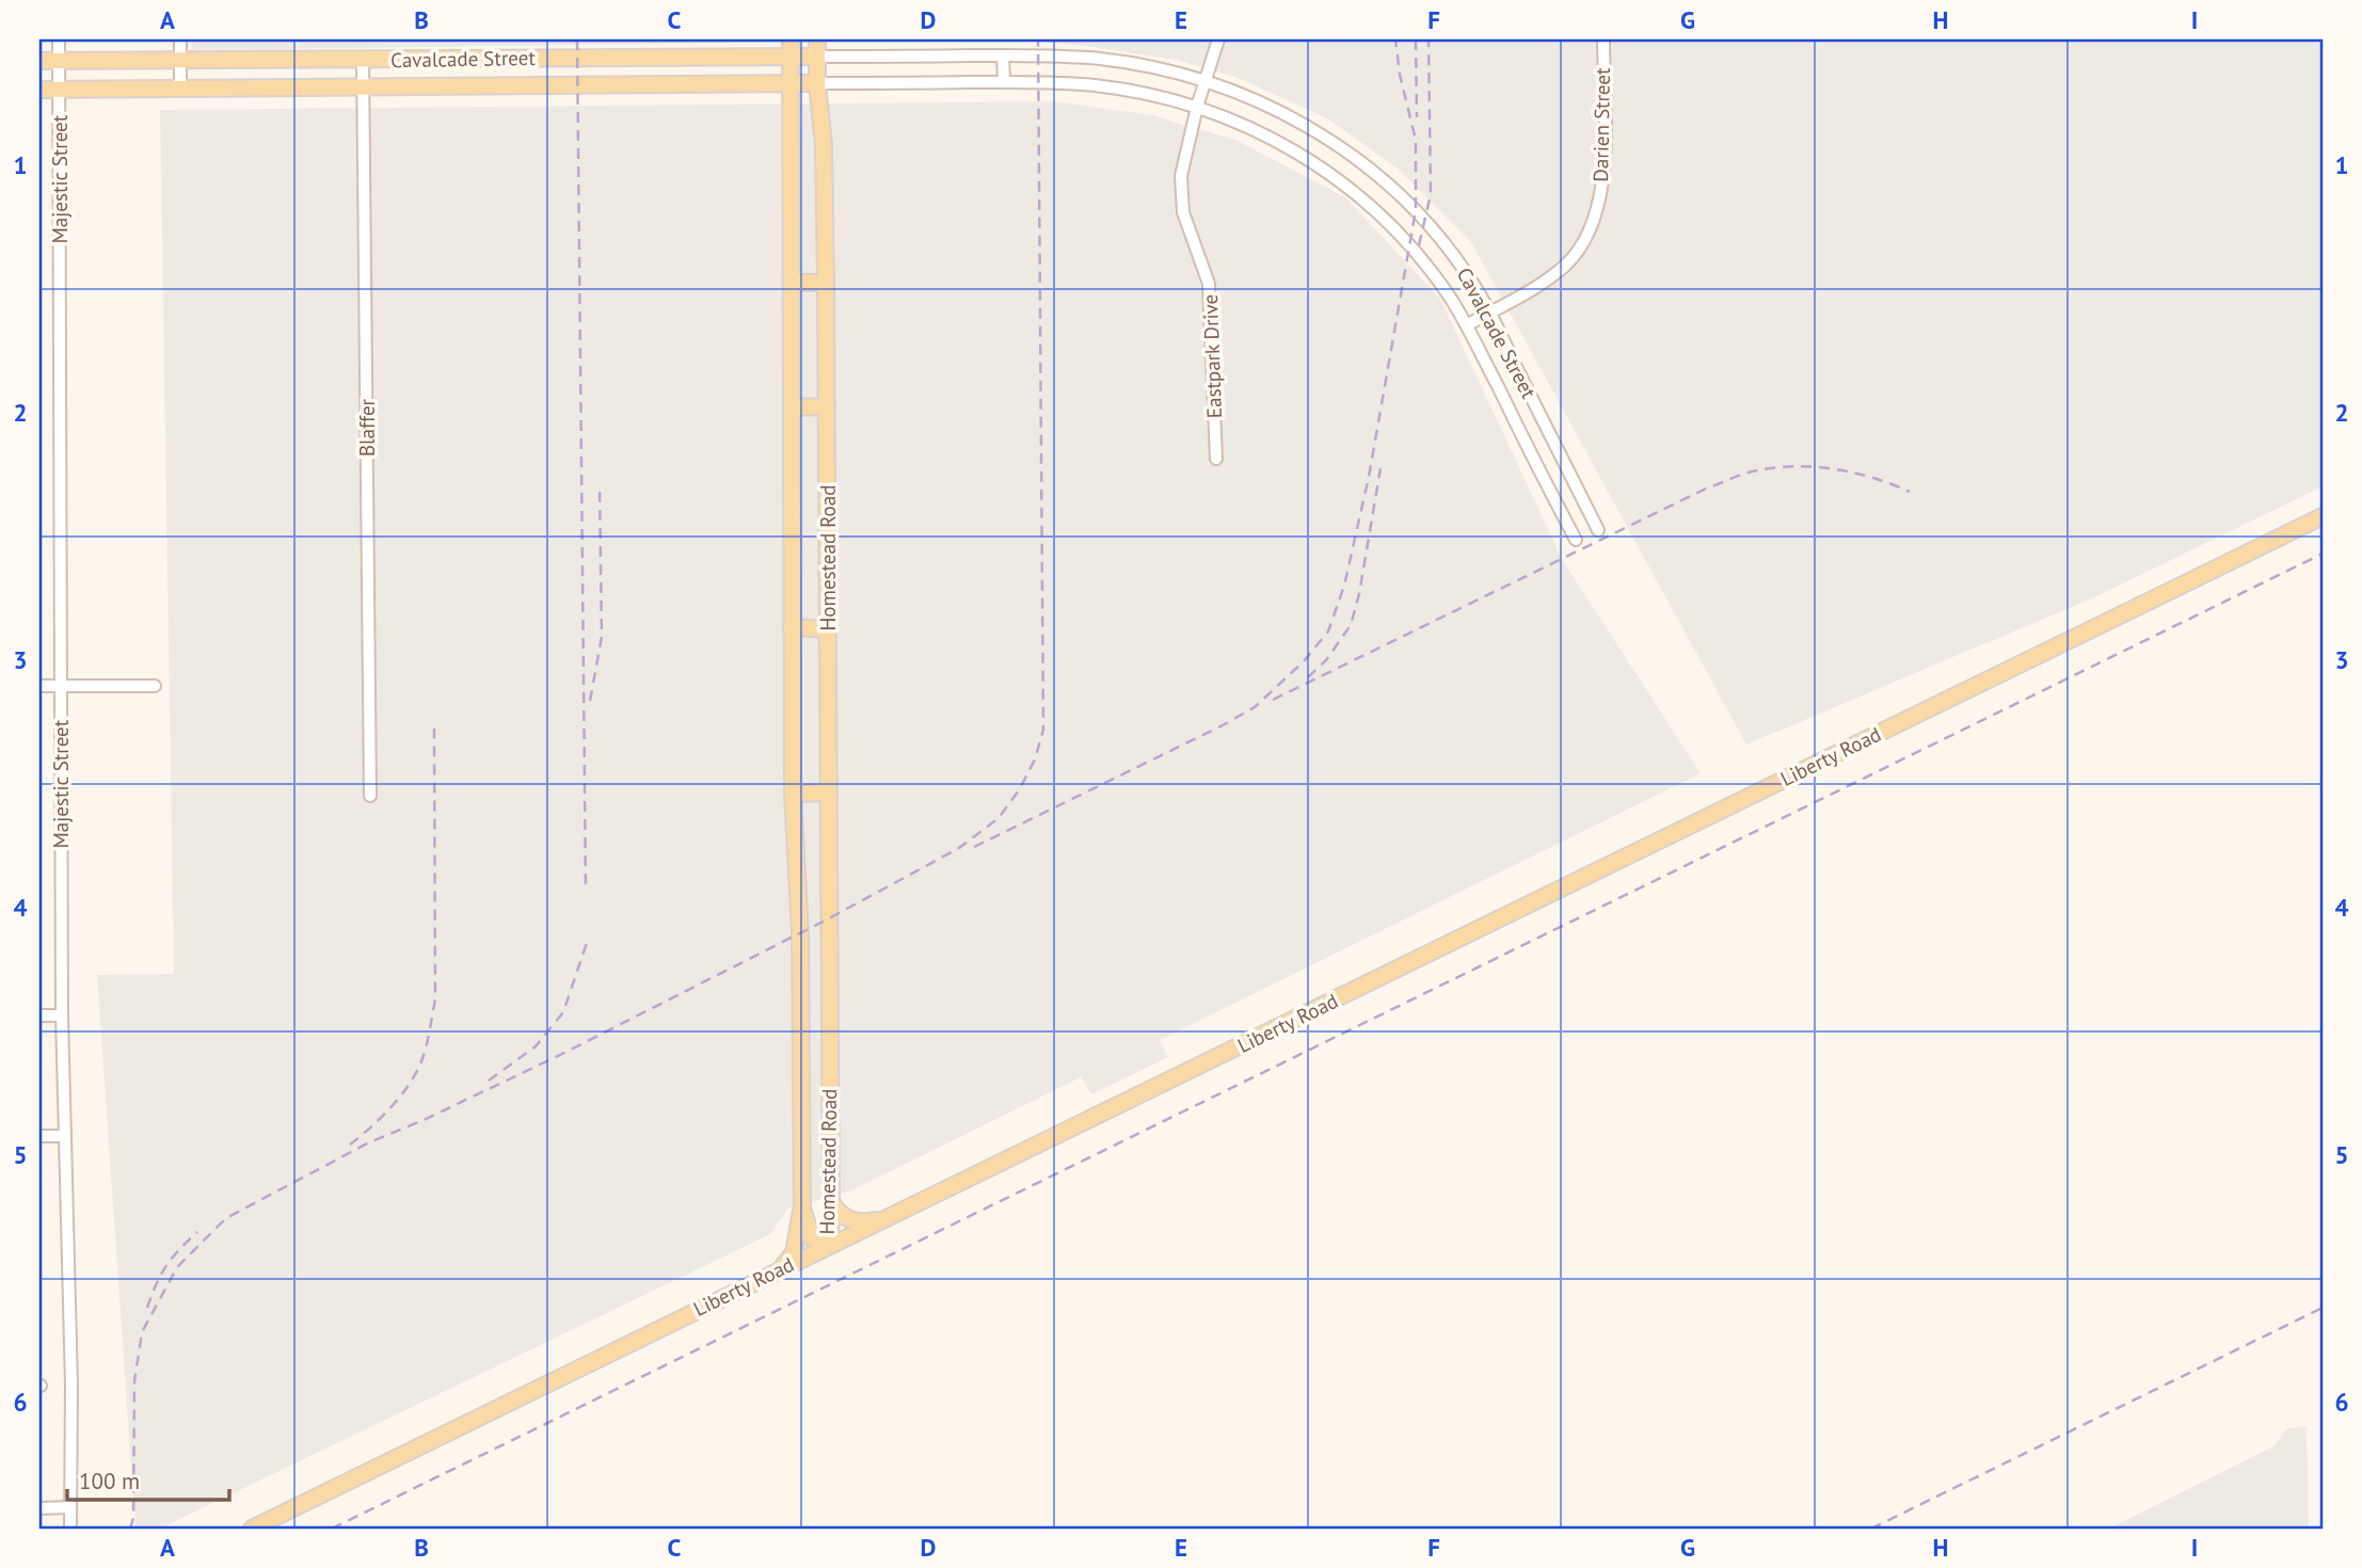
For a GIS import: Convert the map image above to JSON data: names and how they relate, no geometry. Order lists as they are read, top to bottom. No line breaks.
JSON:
{"streets":{"main road":["Cavalcade Street","Homestead Road","Liberty Road"],"street":["Darien Street","Majestic Street","Eastpark Drive","Blaffer"]},"crossings":[["Cavalcade Street","Darien Street"],["Cavalcade Street","Majestic Street"],["Cavalcade Street","Eastpark Drive"],["Cavalcade Street","Blaffer"],["Cavalcade Street","Homestead Road"],["Homestead Road","Liberty Road"]],"scale_bar":"100 m","grid":{"columns":["A","B","C","D","E","F","G","H","I"],"rows":["1","2","3","4","5","6"]}}
